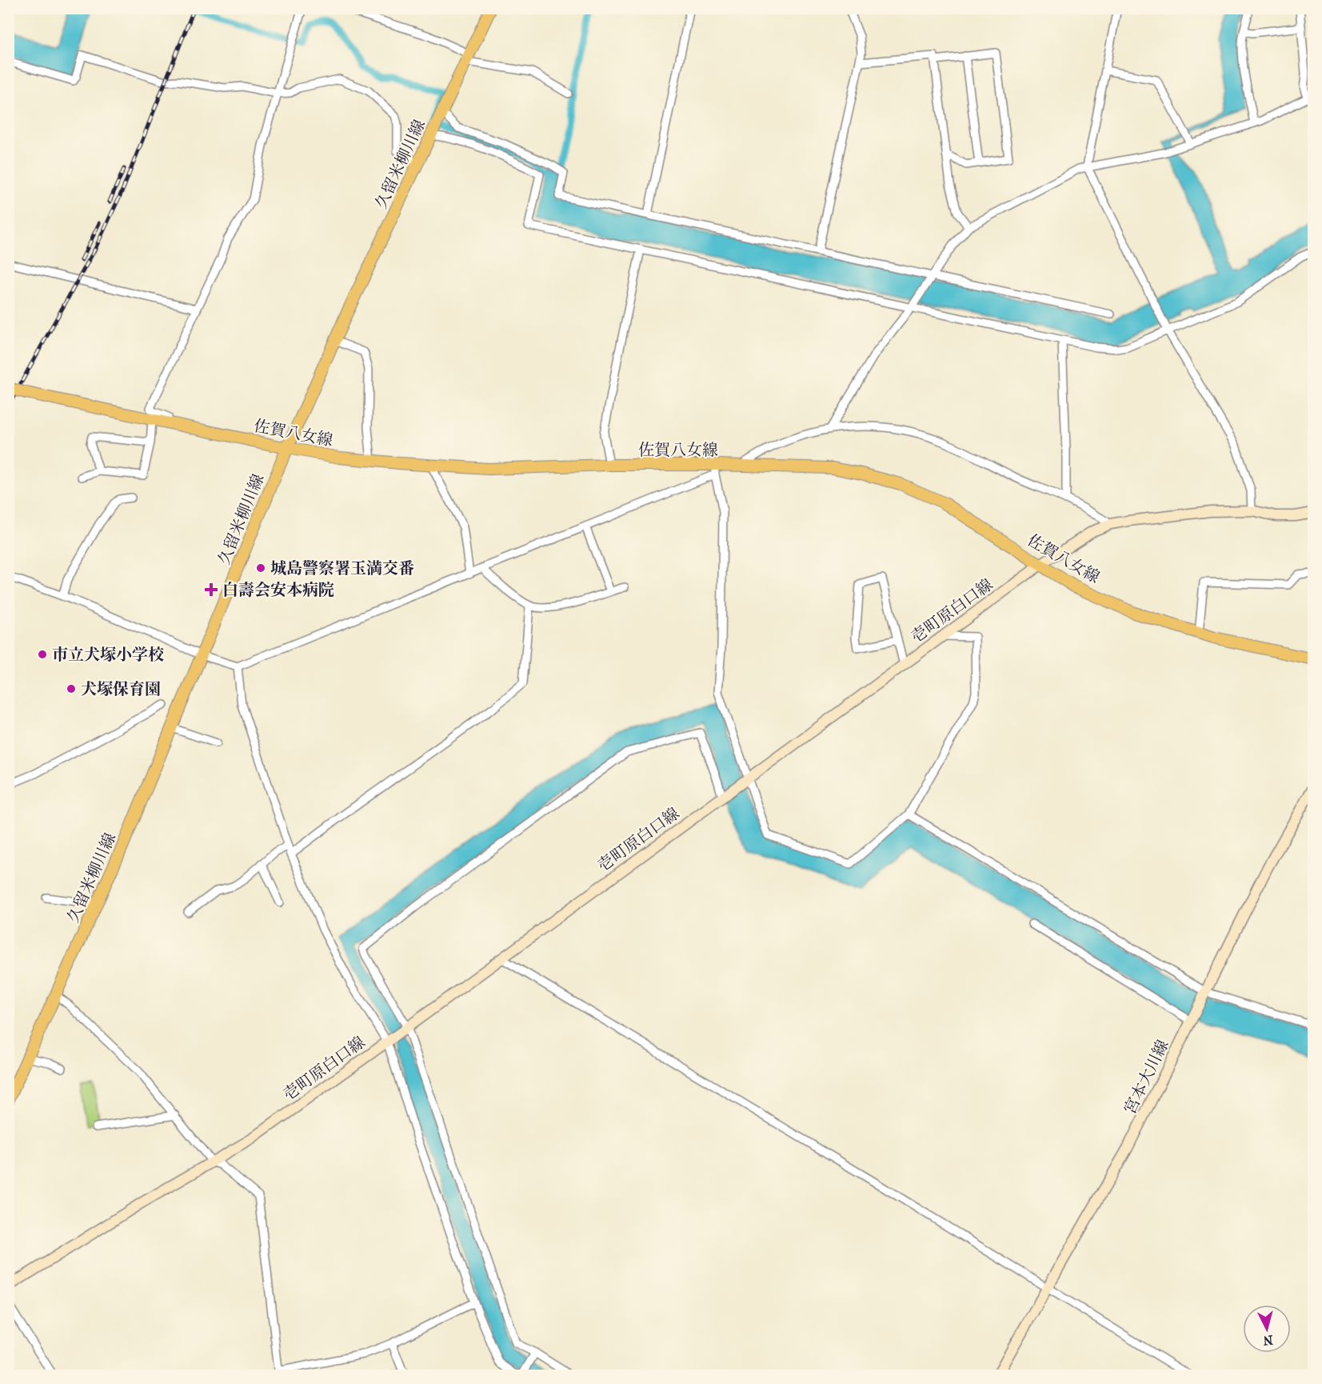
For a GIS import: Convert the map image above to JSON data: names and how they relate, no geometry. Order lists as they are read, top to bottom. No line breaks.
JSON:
{"streets":{"main road":["久留米柳川線","佐賀八女線","壱町原白口線","宮本大川線"]},"crossings":[["久留米柳川線","佐賀八女線"],["佐賀八女線","壱町原白口線"]],"places":{"other":["城島警察署玉満交番","市立犬塚小学校","犬塚保育園"],"health":["白壽会安本病院"]},"north":"bottom"}
